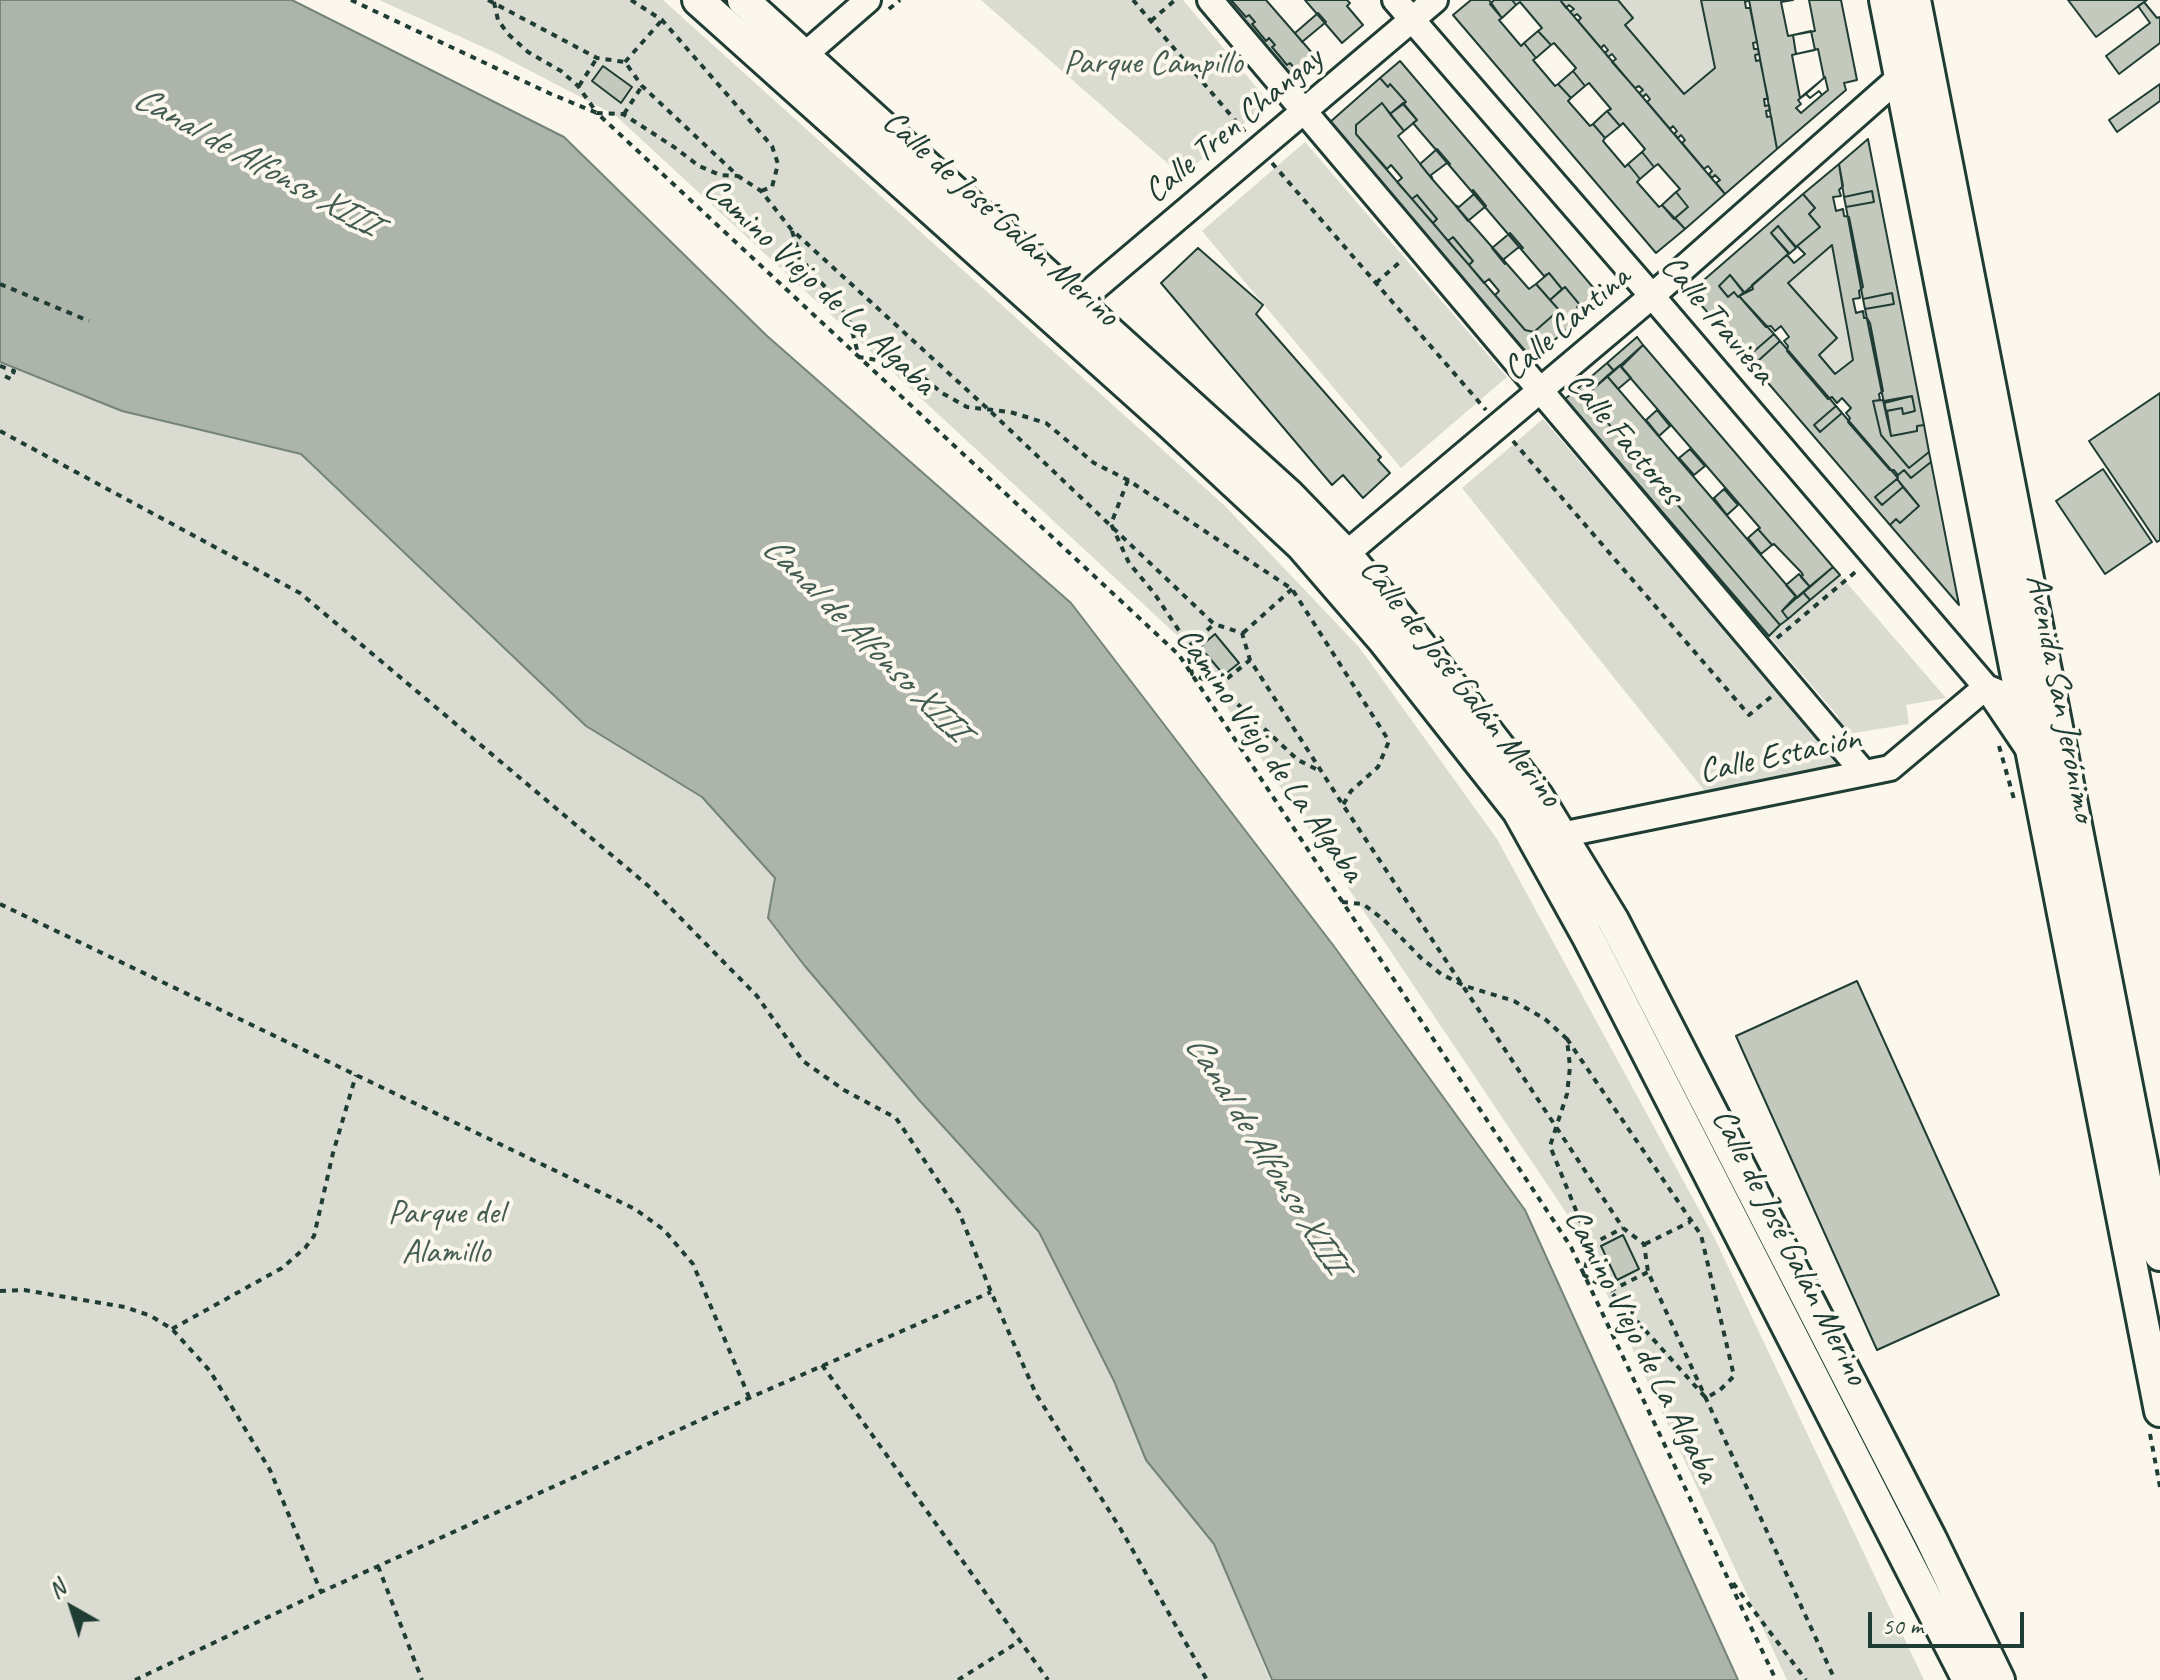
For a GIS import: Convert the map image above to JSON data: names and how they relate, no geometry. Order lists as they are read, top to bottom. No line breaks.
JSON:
{"streets":{"main road":["Calle de José Galán Merino","Avenida San Jerónimo"],"street":["Calle Tren Changay","Calle Traviesa","Calle Cantina","Calle Factores","Calle Estación"],"path":["Camino Viejo de La Algaba"]},"crossings":[["Calle Tren Changay","Calle de José Galán Merino"],["Calle Tren Changay","Calle Traviesa"],["Calle Tren Changay","Calle Factores"],["Calle de José Galán Merino","Calle Cantina"],["Calle de José Galán Merino","Calle Estación"],["Calle Traviesa","Calle Cantina"],["Calle Traviesa","Avenida San Jerónimo"],["Calle Traviesa","Calle Estación"],["Calle Cantina","Calle Factores"],["Calle Cantina","Avenida San Jerónimo"],["Calle Factores","Calle Estación"]],"water":["Canal de Alfonso XIII"],"parks":["Parque Campillo","Parque del Alamillo"],"scale_bar":"50 m","north":"top left"}
